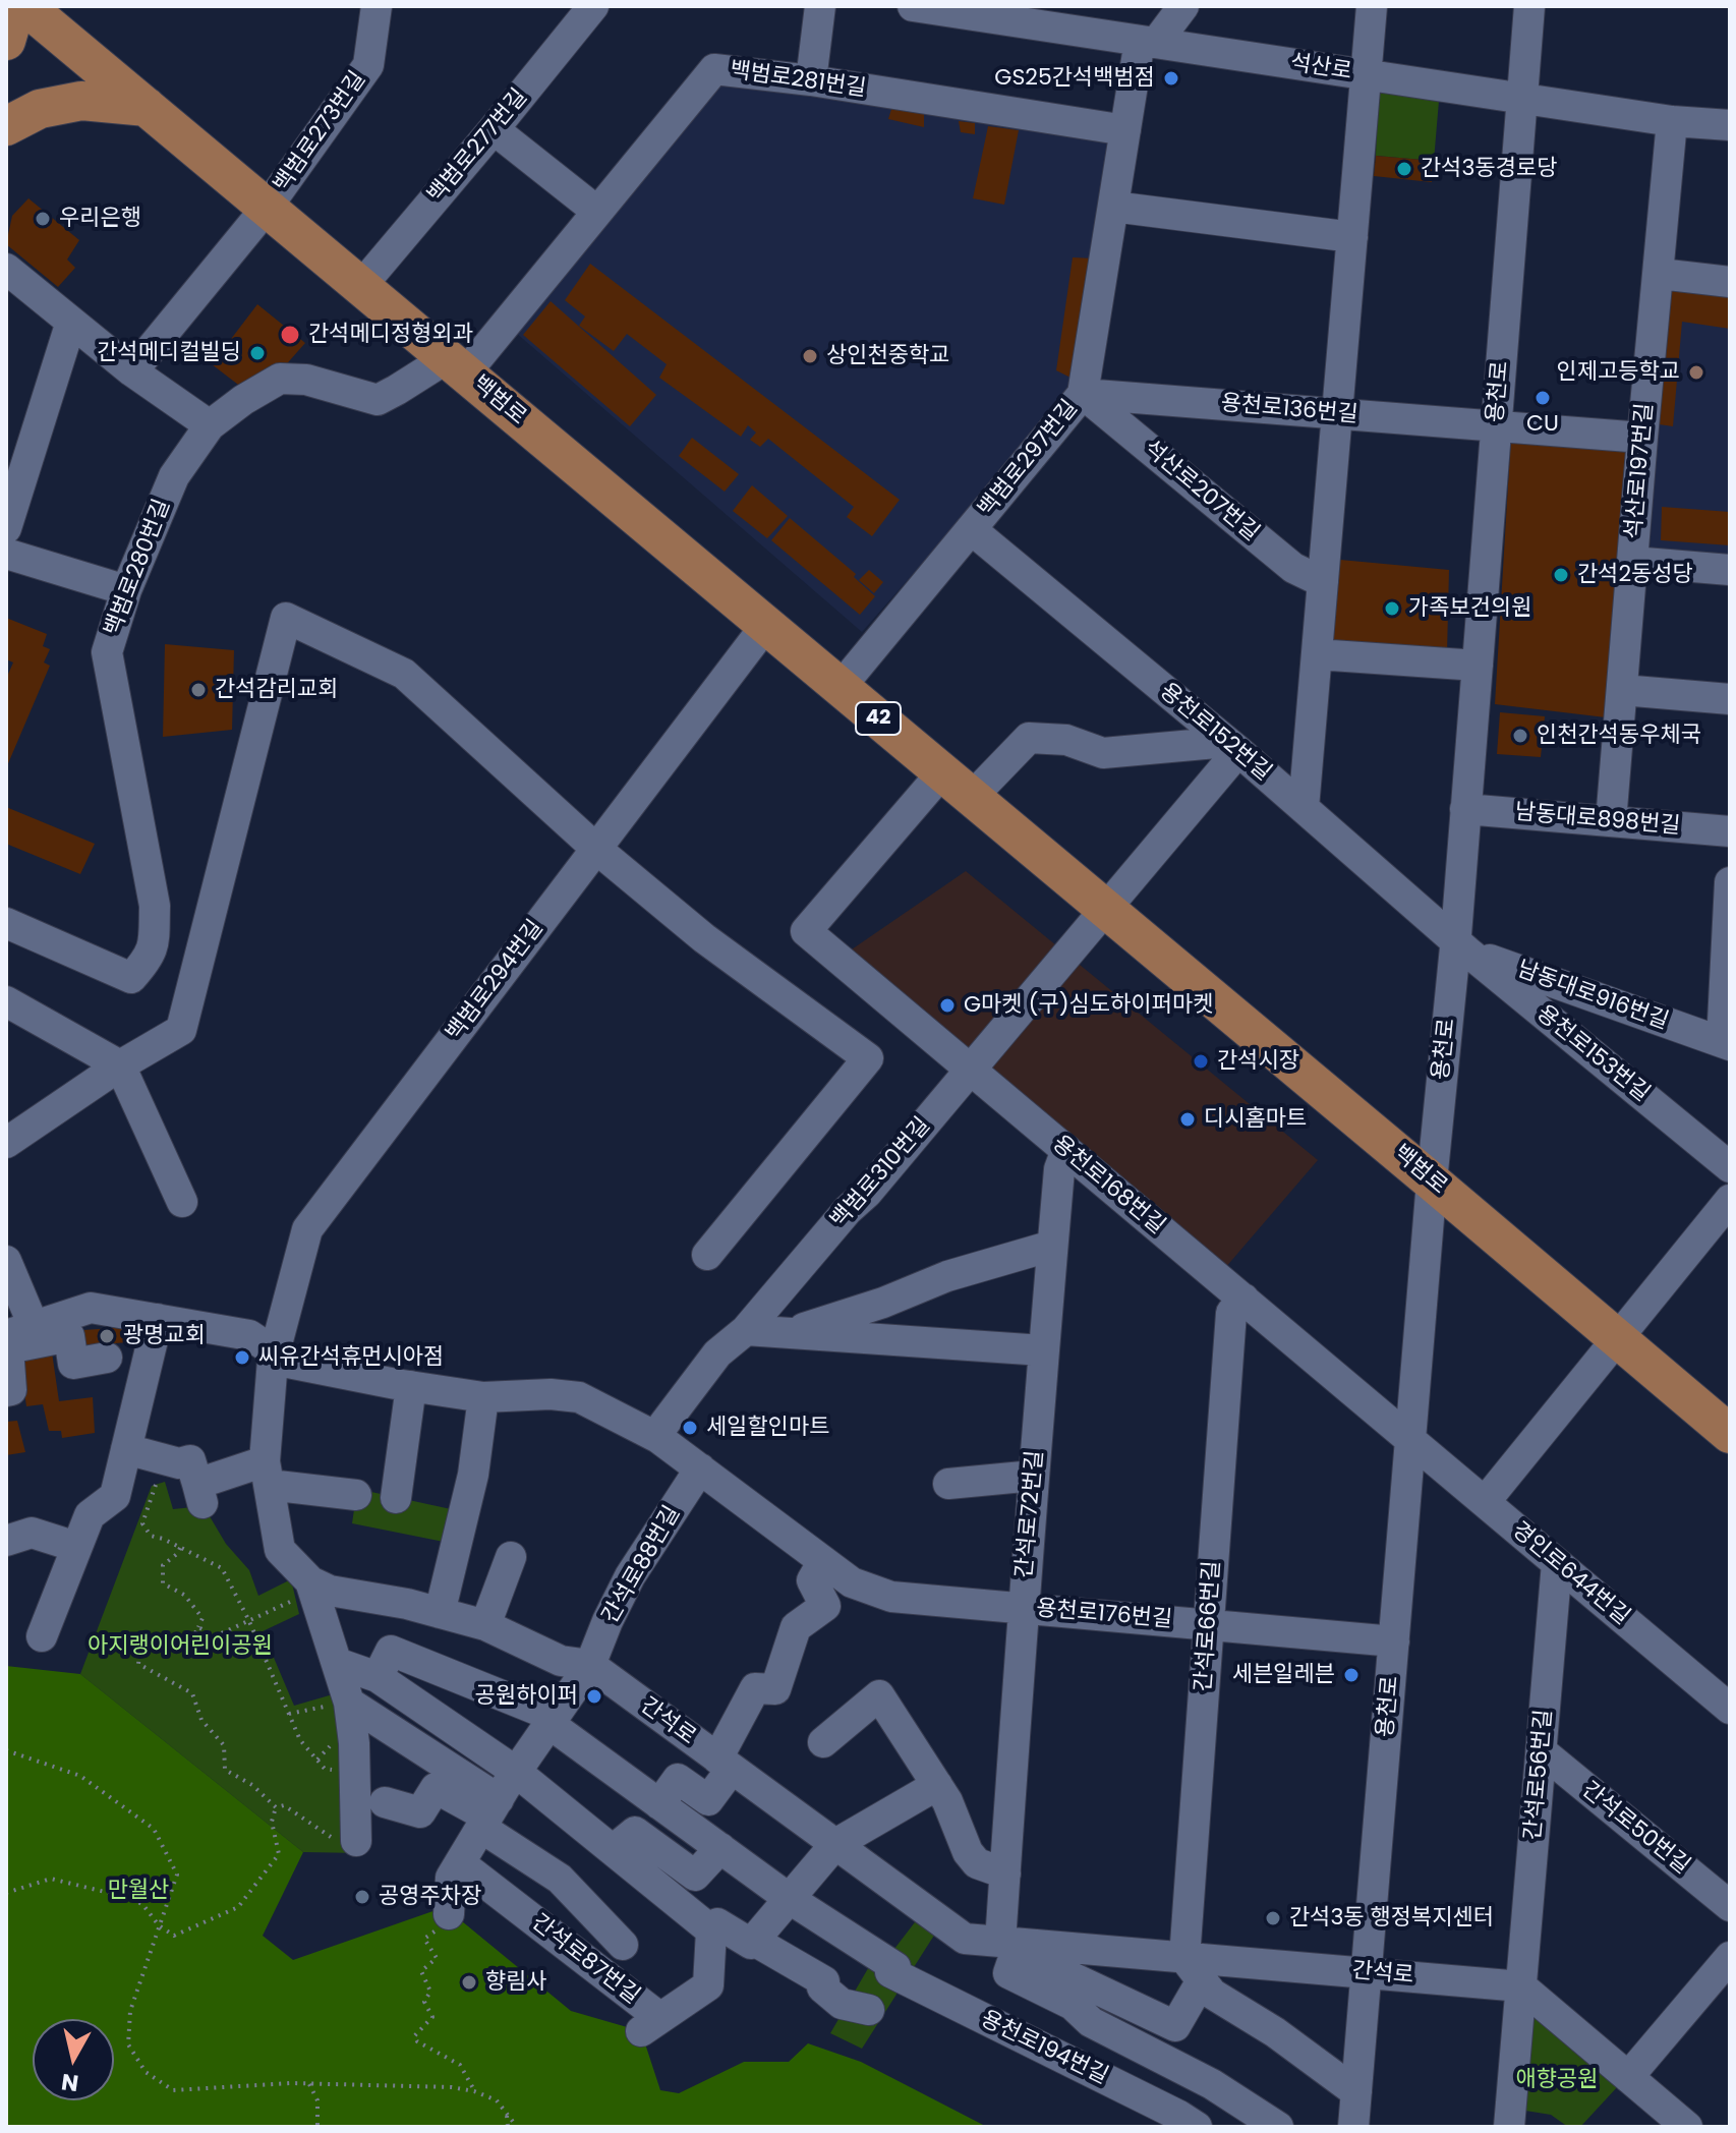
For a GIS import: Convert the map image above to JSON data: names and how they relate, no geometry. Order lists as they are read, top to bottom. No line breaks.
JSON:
{"streets":{"main road":["백범로","42"],"street":["석산로","백범로281번길","백범로273번길","백범로277번길","용천로","용천로136번길","백범로297번길","석산로197번길","석산로207번길","백범로280번길","용천로152번길","남동대로898번길","백범로294번길","남동대로916번길","용천로153번길","백범로310번길","용천로168번길","간석로72번길","간석로88번길","경인로644번길","용천로176번길","간석로66번길","간석로","간석로56번길","간석로50번길","간석로87번길","용천로194번길"]},"crossings":[["석산로","용천로"],["석산로","백범로297번길"],["석산로","석산로197번길"],["백범로281번길","백범로"],["백범로281번길","백범로297번길"],["백범로281번길","백범로280번길"],["백범로273번길","백범로"],["백범로277번길","백범로"],["용천로","백범로"],["용천로","용천로136번길"],["용천로","용천로152번길"],["용천로","남동대로898번길"],["용천로","남동대로916번길"],["용천로","용천로153번길"],["용천로","용천로168번길"],["용천로","경인로644번길"],["용천로","용천로176번길"],["용천로","간석로"],["백범로","백범로297번길"],["백범로","백범로280번길"],["백범로","백범로294번길"],["백범로","백범로310번길"],["백범로","용천로168번길"],["용천로136번길","백범로297번길"],["용천로136번길","석산로197번길"],["용천로136번길","석산로207번길"],["백범로297번길","석산로207번길"],["백범로297번길","용천로152번길"],["석산로197번길","남동대로898번길"],["용천로152번길","남동대로916번길"],["용천로152번길","용천로153번길"],["백범로294번길","용천로176번길"],["백범로294번길","간석로"],["남동대로916번길","용천로153번길"],["백범로310번길","용천로168번길"],["백범로310번길","용천로176번길"],["용천로168번길","간석로72번길"],["용천로168번길","경인로644번길"],["용천로168번길","간석로66번길"],["간석로72번길","용천로176번길"],["간석로72번길","간석로"],["간석로88번길","용천로176번길"],["간석로88번길","간석로"],["경인로644번길","간석로56번길"],["용천로176번길","간석로66번길"],["용천로176번길","간석로"],["간석로66번길","간석로"],["간석로","간석로56번길"],["간석로56번길","간석로50번길"]],"parks":["아지랭이어린이공원","만월산","애향공원"],"places":["GS25간석백범점","간석3동경로당","우리은행","간석메디정형외과","간석메디컬빌딩","상인천중학교","인제고등학교","CU","간석2동성당","가족보건의원","간석감리교회","인천간석동우체국","G마켓 (구)심도하이퍼마켓","간석시장","디시홈마트","광명교회","씨유간석휴먼시아점","세일할인마트","세븐일레븐","공원하이퍼","공영주차장","간석3동 행정복지센터","향림사"],"north":"bottom"}
